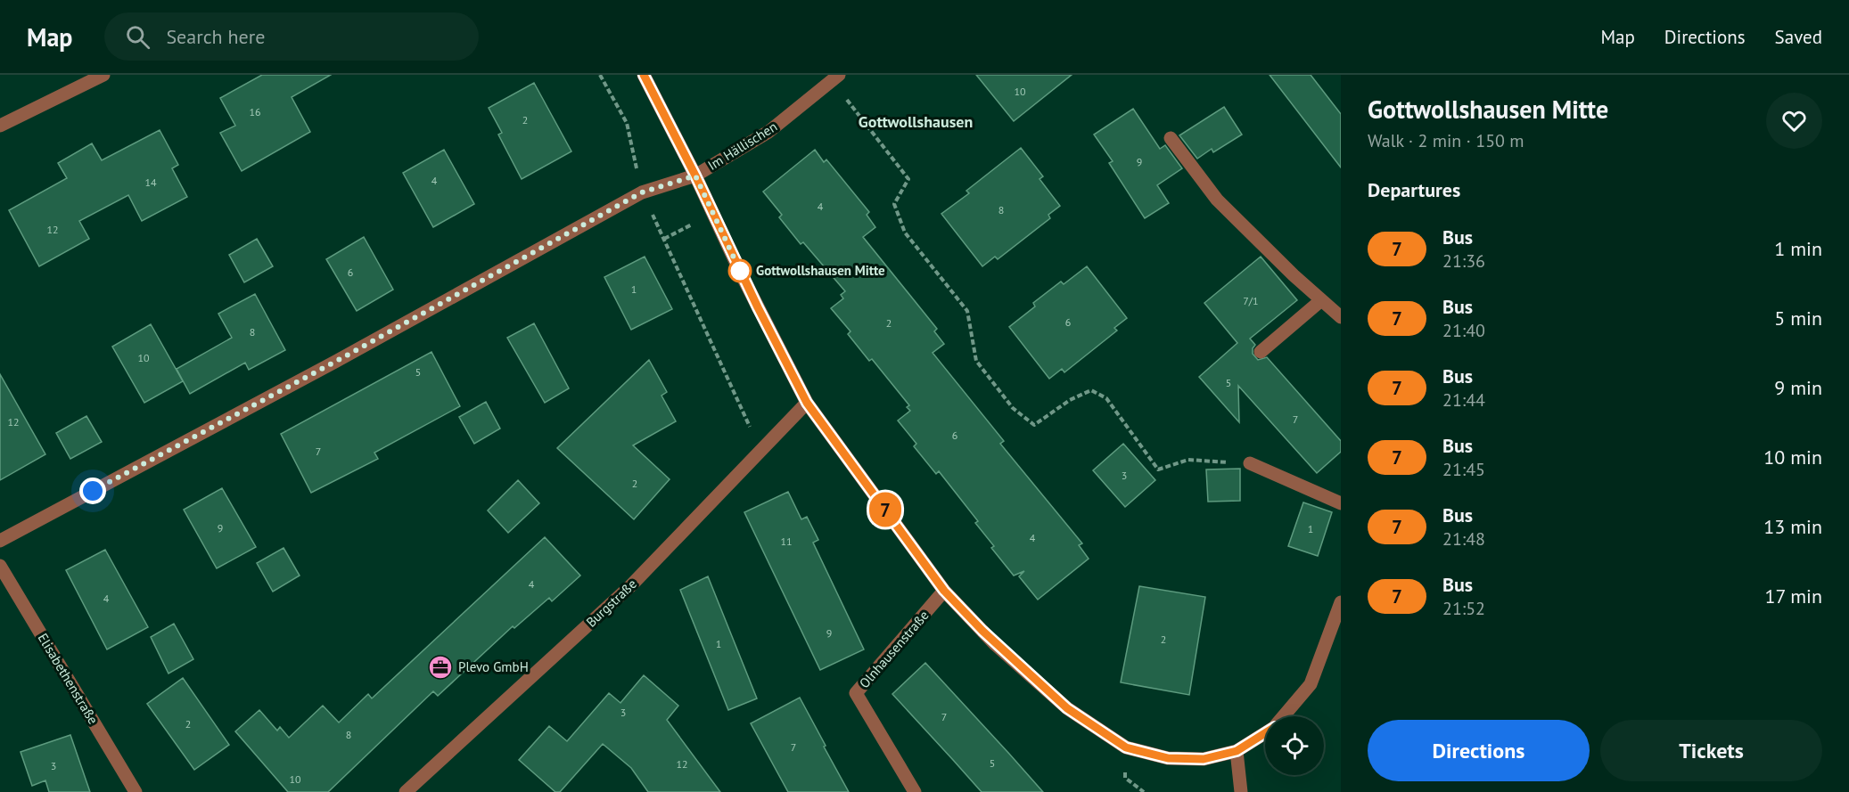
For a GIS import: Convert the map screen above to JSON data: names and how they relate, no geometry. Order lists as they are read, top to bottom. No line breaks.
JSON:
{"streets":{"street":["Im Hällischen","Burgstraße","Olnhausenstraße","Elisabethenstraße"]},"districts":["Gottwollshausen"],"places":{"other":["Gottwollshausen Mitte"],"office":["Plevo GmbH"]},"lines":["bus line 7"],"house_numbers":["10","16","2","9","4","14","4","8","12","6","1","7/1","6","2","8","10","5","5","7","12","6","7","3","2","9","1","4","11","4","4","9","2","1","3","7","2","8","7","5","12","3","10"],"page":{"header":"Map","search":"Search here","nav":["Map","Directions","Saved"],"on_map":"7","heading":[["Gottwollshausen Mitte","Walk · 2 min · 150 m"],"Departures"],"list":[{"mark":"7","name":"Bus","note":"21:36","value":"1 min"},{"mark":"7","name":"Bus","note":"21:40","value":"5 min"},{"mark":"7","name":"Bus","note":"21:44","value":"9 min"},{"mark":"7","name":"Bus","note":"21:45","value":"10 min"},{"mark":"7","name":"Bus","note":"21:48","value":"13 min"},{"mark":"7","name":"Bus","note":"21:52","value":"17 min"}],"buttons":["Directions","Tickets"]}}
